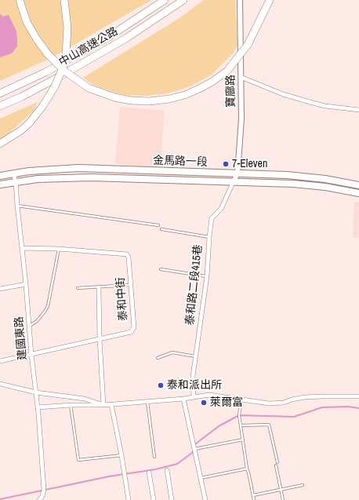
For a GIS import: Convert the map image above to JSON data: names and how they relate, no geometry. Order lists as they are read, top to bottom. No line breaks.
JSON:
{"streets":{"highway":["中山高速公路"],"main road":["金馬路一段"],"street":["寶廍路","泰和路二段415巷","泰和中街","建國東路"]},"crossings":[["寶廍路","金馬路一段"],["寶廍路","泰和路二段415巷"],["金馬路一段","泰和路二段415巷"],["金馬路一段","建國東路"],["泰和中街","建國東路"]],"places":["7-Eleven","泰和派出所","萊爾富"]}
